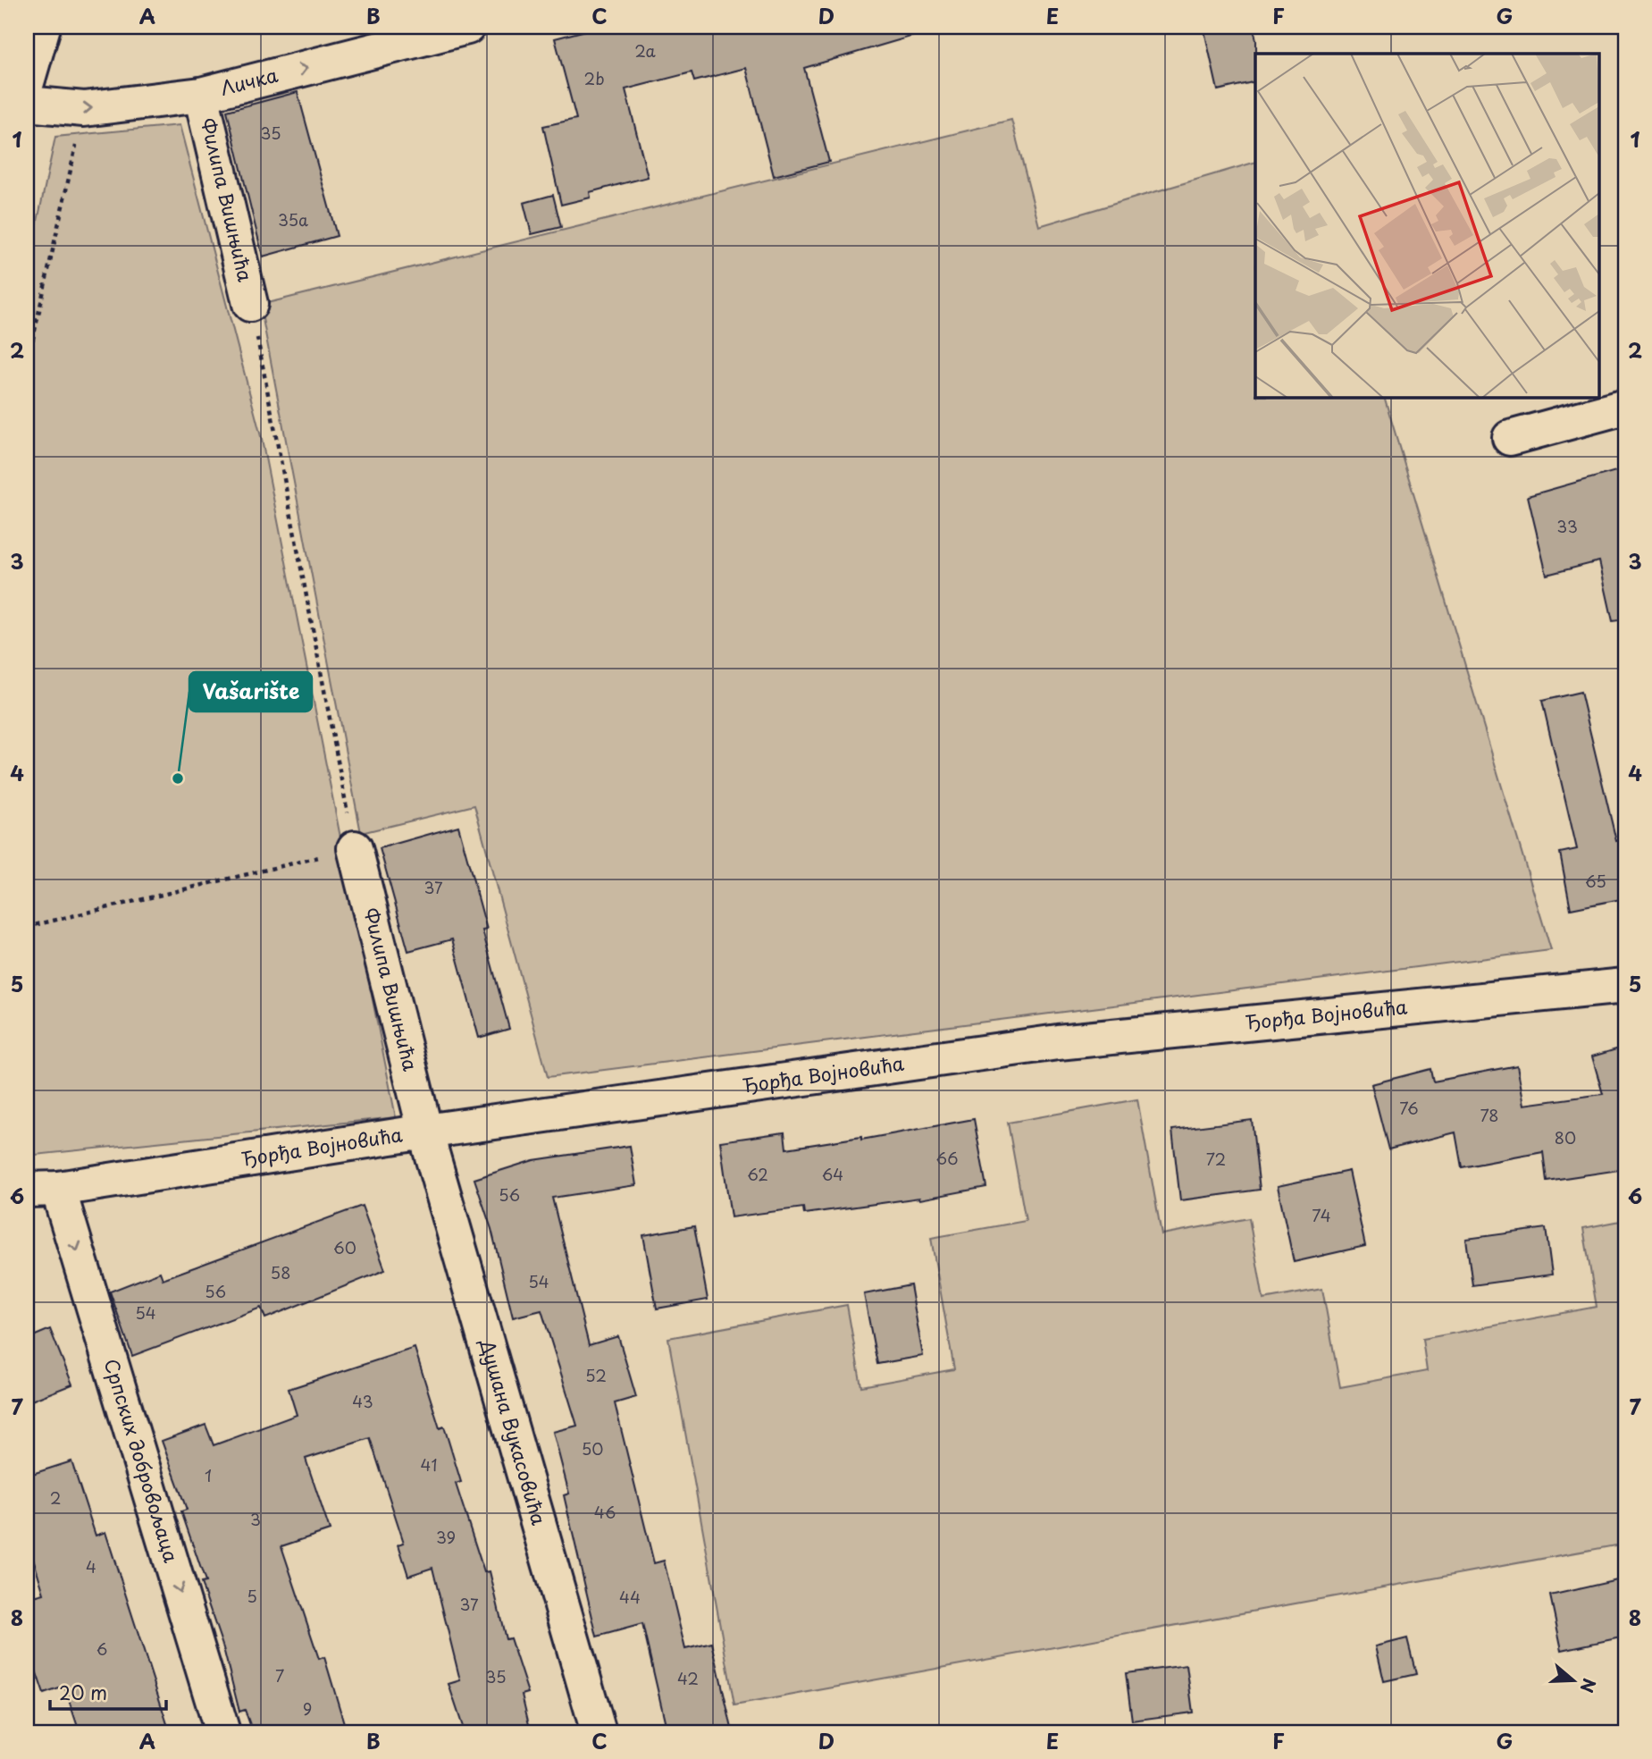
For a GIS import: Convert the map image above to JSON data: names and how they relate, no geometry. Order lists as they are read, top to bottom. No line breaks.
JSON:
{"streets":{"street":["Личка","Филипа Вишњића","Ђорђа Војновића","Душана Вукасовића","Српских добровољаца"]},"crossings":[["Личка","Филипа Вишњића"],["Филипа Вишњића","Ђорђа Војновића"],["Филипа Вишњића","Душана Вукасовића"],["Ђорђа Војновића","Душана Вукасовића"],["Ђорђа Војновића","Српских добровољаца"]],"one_way":["Личка","Српских добровољаца"],"places":["Vašarište"],"house_numbers":["2a","2b","35","35a","33","65","37","76","78","80","66","72","62","64","56","74","60","58","54","56","54","52","43","50","41","1","2","46","3","39","4","5","44","37","6","7","35","42","9"],"scale_bar":"20 m","north":"right","grid":{"columns":["A","B","C","D","E","F","G"],"rows":["1","2","3","4","5","6","7","8"]}}
